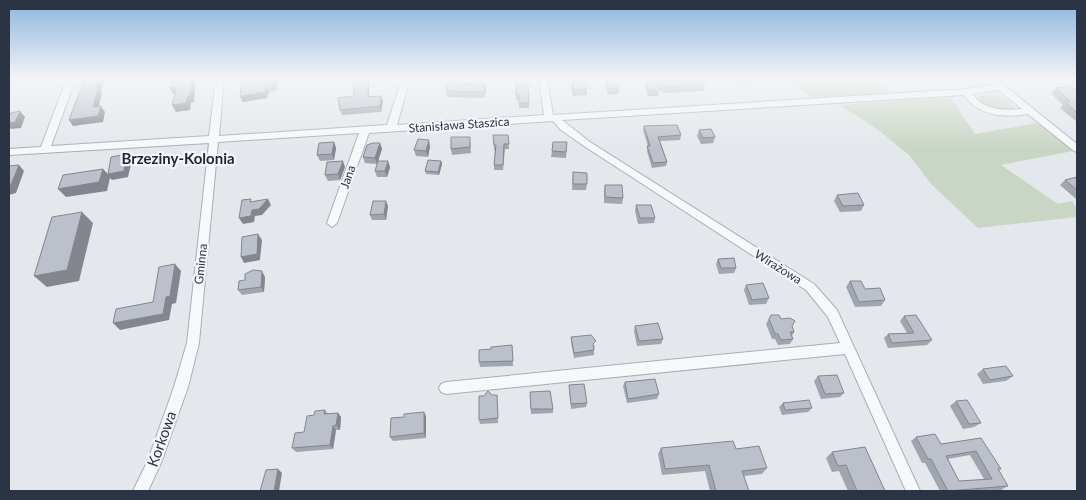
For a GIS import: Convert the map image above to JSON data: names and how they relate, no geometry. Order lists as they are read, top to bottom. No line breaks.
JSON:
{"streets":{"street":["Stanisława Staszica","Jana","Gminna","Wirażowa","Korkowa"]},"crossings":[["Stanisława Staszica","Jana"],["Stanisława Staszica","Gminna"],["Stanisława Staszica","Wirażowa"],["Gminna","Korkowa"]],"districts":["Brzeziny-Kolonia"]}
